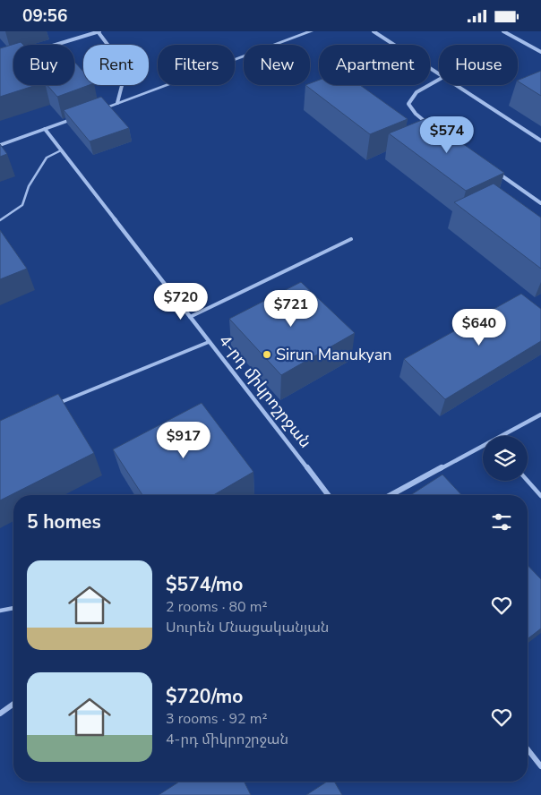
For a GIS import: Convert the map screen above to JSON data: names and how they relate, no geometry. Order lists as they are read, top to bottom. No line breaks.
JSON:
{"streets":{"street":["4-րդ միկրոշրջան"]},"places":["Sirun Manukyan"],"page":{"status":"09:56","chip":["Buy","Rent","Filters","New","Apartment","House"],"price":["$574","$720","$721","$640","$917"],"heading":"5 homes","list":[{"name":"$574/mo","note":"2 rooms · 80 m² · Սուրեն Մնացականյան"},{"name":"$720/mo","note":"3 rooms · 92 m² · 4-րդ միկրոշրջան"}]}}
